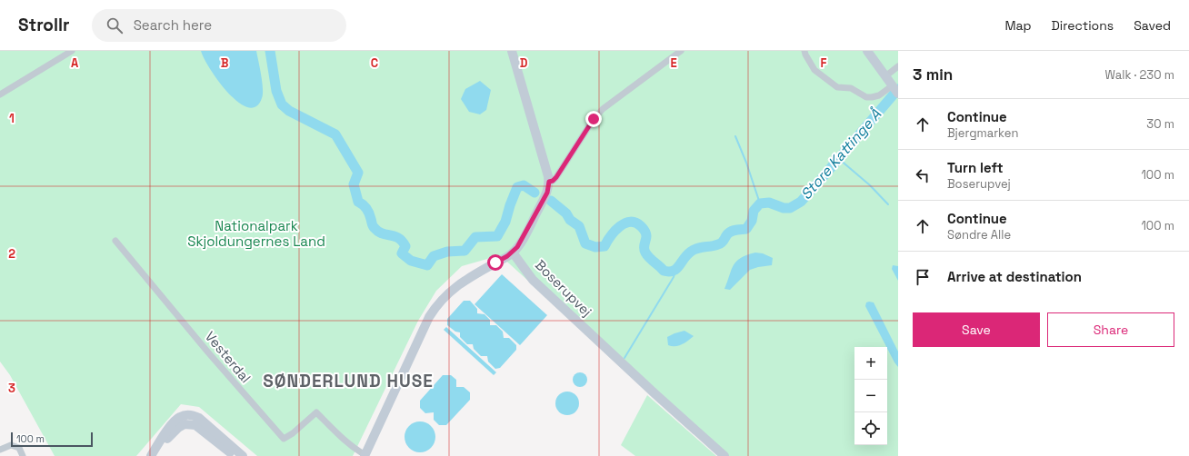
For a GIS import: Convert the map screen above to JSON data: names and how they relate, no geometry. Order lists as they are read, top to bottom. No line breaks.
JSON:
{"streets":{"street":["Boserupvej","Vesterdal"]},"districts":["SØNDERLUND HUSE"],"water":["Store Kattinge Å"],"parks":["Nationalpark Skjoldungernes Land"],"scale_bar":"100 m","page":{"header":"Strollr","search":"Search here","nav":["Map","Directions","Saved"],"heading":["3 min","Walk · 230 m"],"list":[["Continue","Bjergmarken","30 m"],["Turn left","Boserupvej","100 m"],["Continue","Søndre Alle","100 m"],"Arrive at destination"],"buttons":["Save","Share"],"map_buttons":["+","−"],"scale":"100 m"},"grid":{"columns":["A","B","C","D","E","F"],"rows":["1","2","3"]}}
